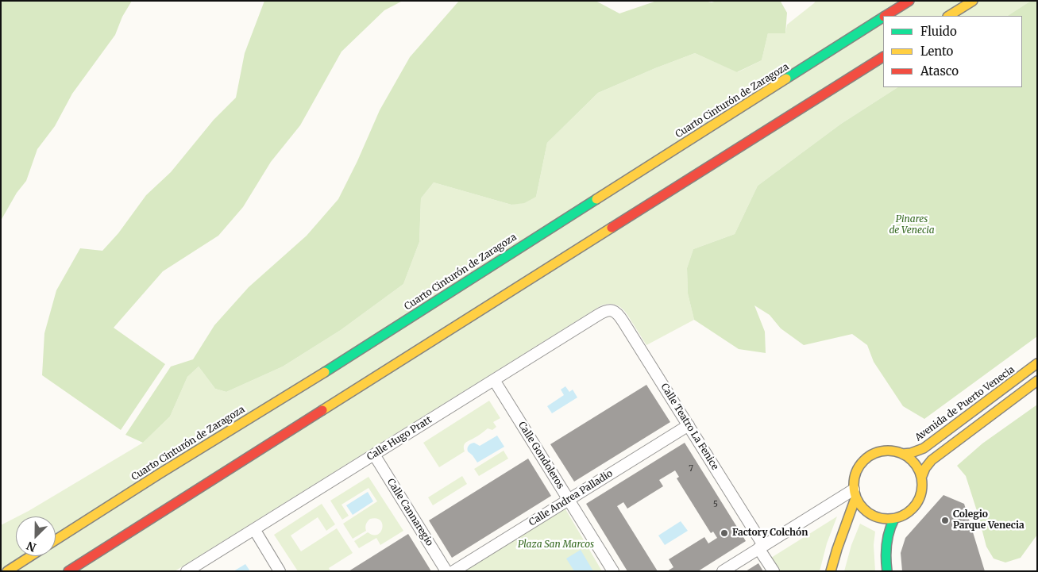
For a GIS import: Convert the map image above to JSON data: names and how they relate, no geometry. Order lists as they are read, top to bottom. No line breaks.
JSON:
{"streets":{"main road":["Cuarto Cinturón de Zaragoza","Avenida de Puerto Venecia"],"street":["Calle Teatro La Fenice","Calle Hugo Pratt","Calle Gondoleros","Calle Andrea Palladio","Calle Cannaregio"]},"crossings":[["Calle Teatro La Fenice","Calle Hugo Pratt"],["Calle Teatro La Fenice","Calle Andrea Palladio"],["Calle Hugo Pratt","Calle Gondoleros"],["Calle Hugo Pratt","Calle Cannaregio"],["Calle Gondoleros","Calle Andrea Palladio"]],"parks":["Pinares de Venecia","Plaza San Marcos"],"places":["Colegio Parque Venecia","Factory Colchón"],"house_numbers":["7","5"],"legend":["Fluido","Lento","Atasco"],"north":"bottom left"}
